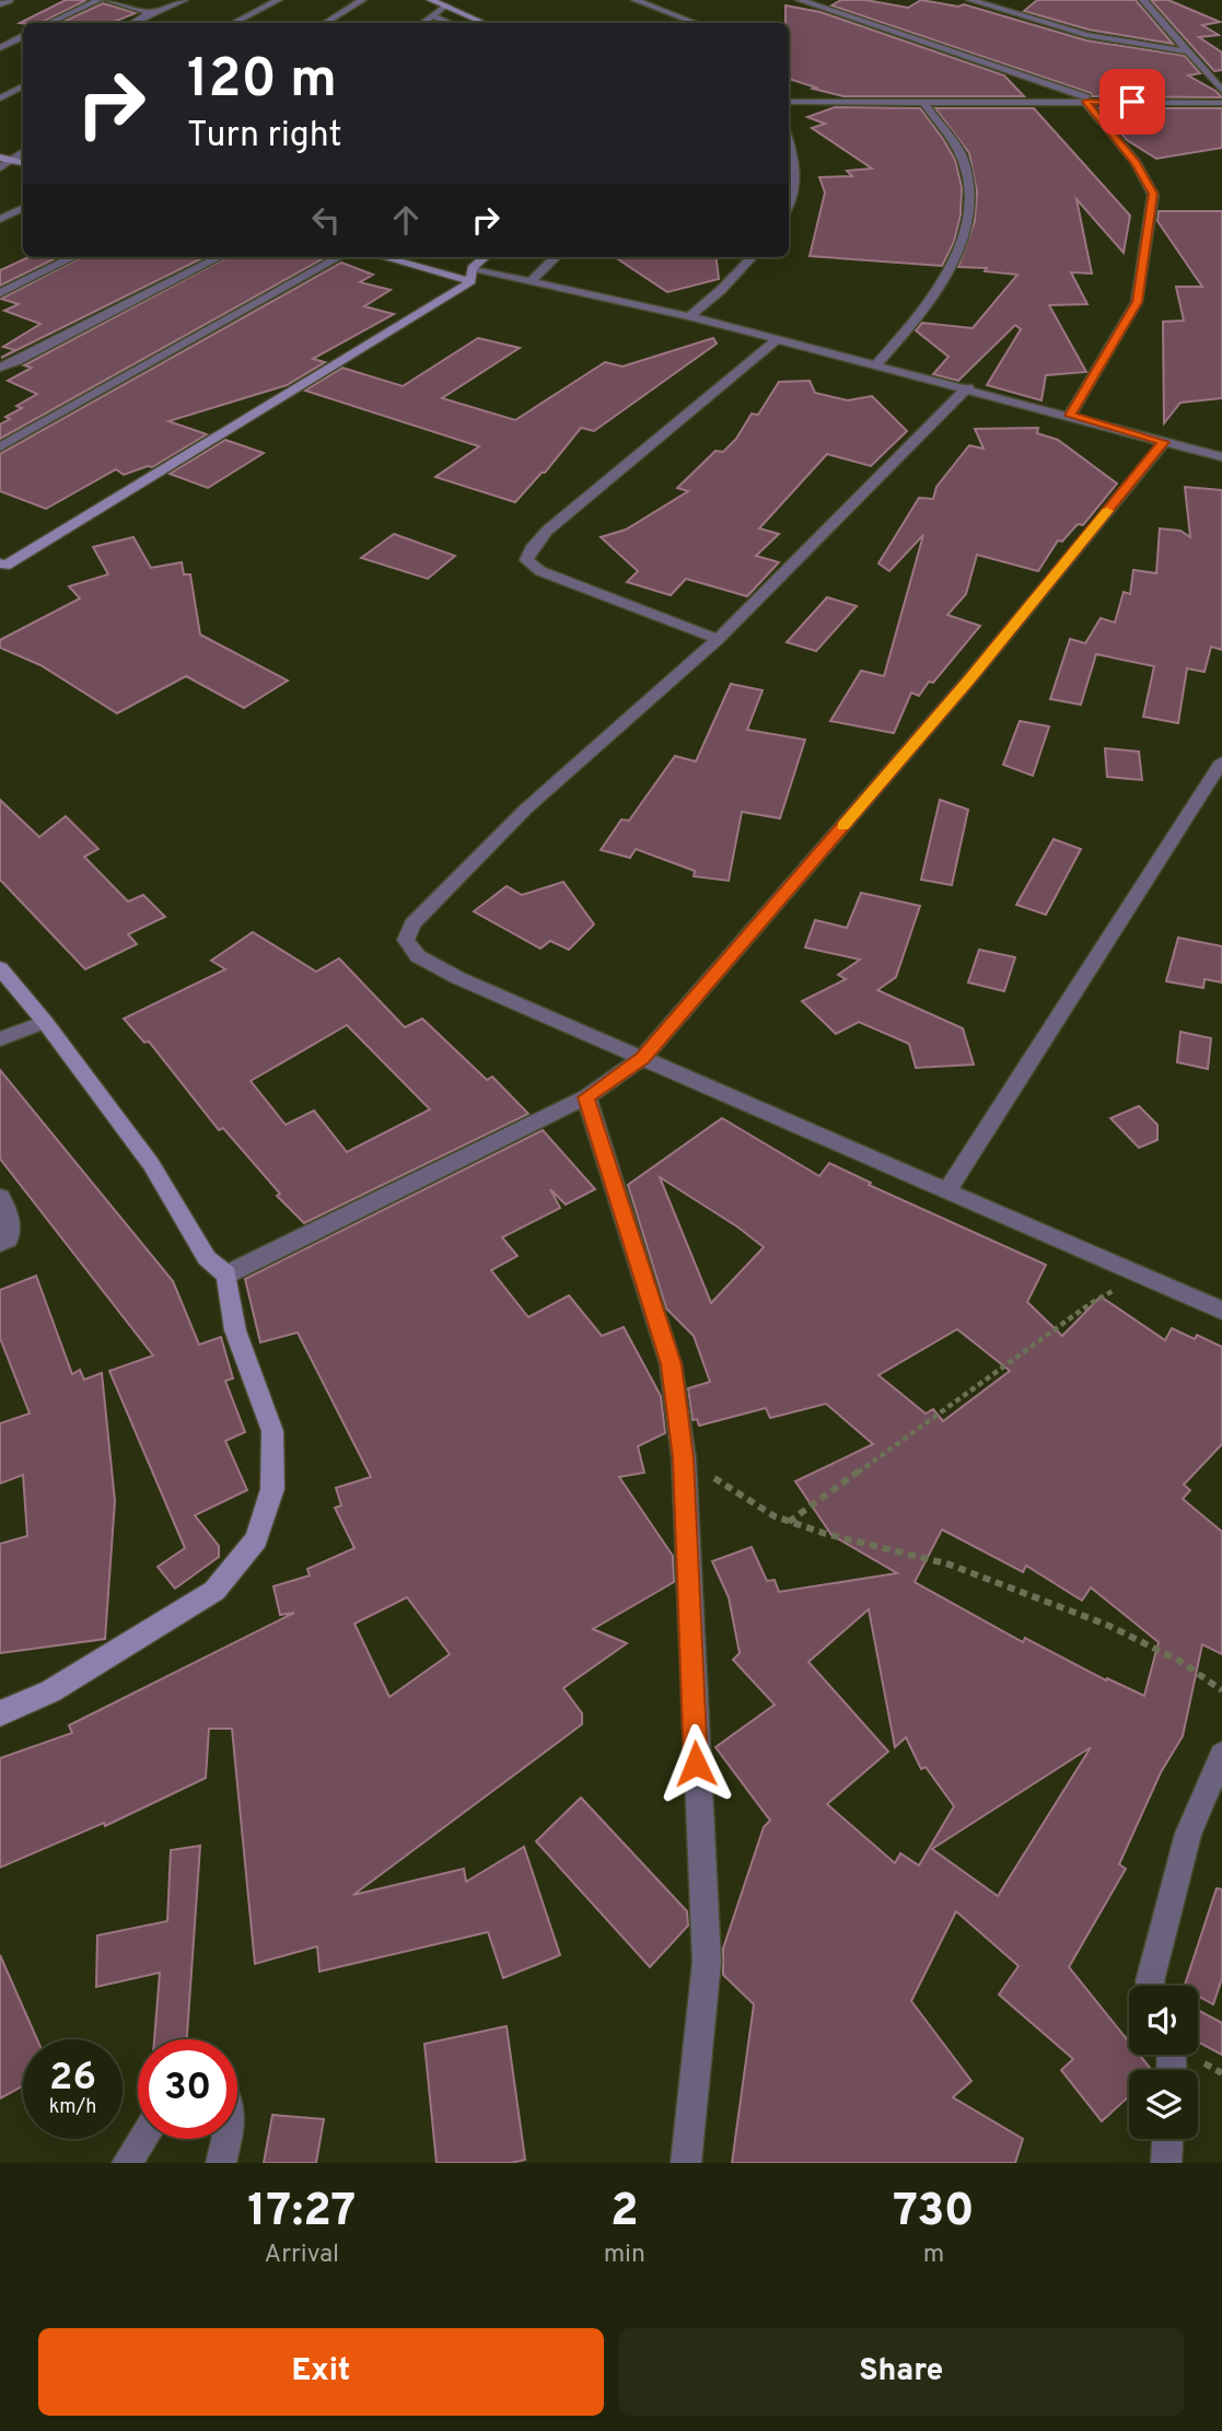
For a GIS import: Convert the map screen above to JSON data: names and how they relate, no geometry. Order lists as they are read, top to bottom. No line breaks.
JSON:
{"page":{"turn":["120 m","Turn right"],"speed":"26 km/h","limit":"30","eta":["17:27","Arrival","2","min","730","m"],"buttons":["Exit","Share"]}}
